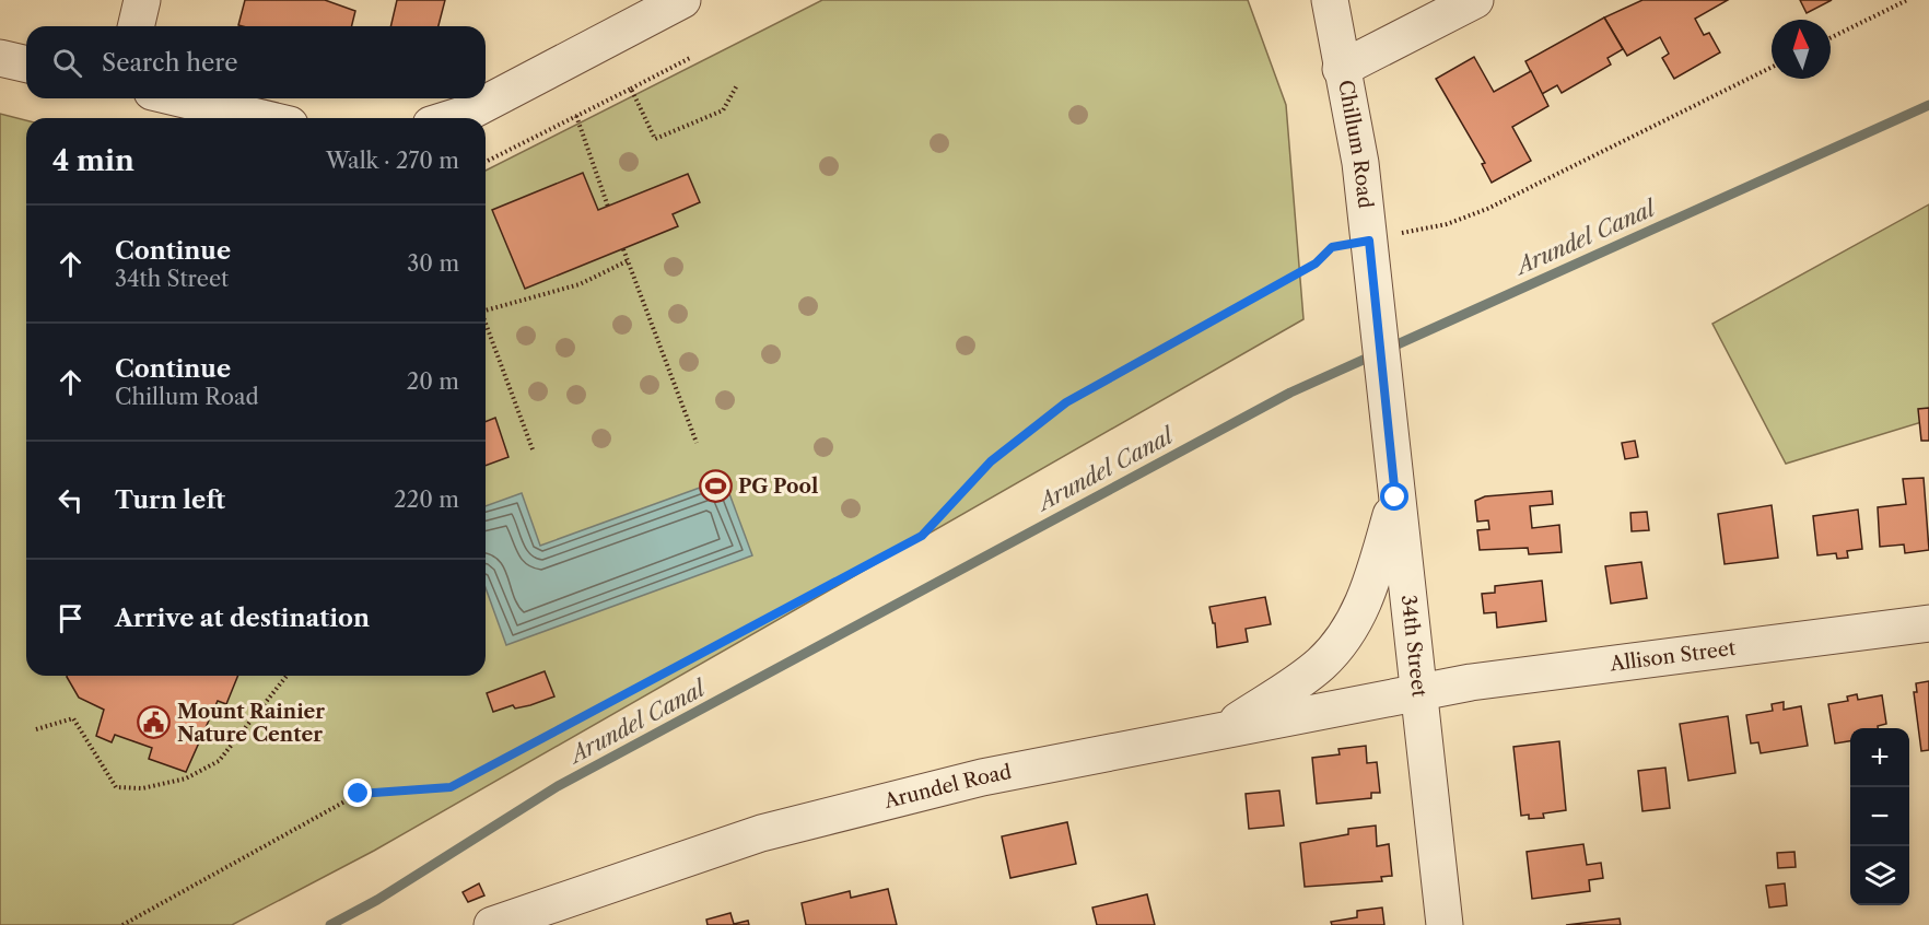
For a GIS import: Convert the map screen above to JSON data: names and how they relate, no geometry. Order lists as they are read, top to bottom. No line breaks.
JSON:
{"streets":{"street":["Chillum Road","34th Street","Allison Street","Arundel Road"]},"crossings":[["Chillum Road","34th Street"],["34th Street","Allison Street"],["34th Street","Arundel Road"],["Allison Street","Arundel Road"]],"water":["Arundel Canal"],"places":{"sports":["PG Pool"],"public building":["Mount Rainier Nature Center"]},"north":"top","page":{"search":"Search here","heading":["4 min","Walk · 270 m"],"list":[["Continue","34th Street","30 m"],["Continue","Chillum Road","20 m"],["Turn left","220 m"],"Arrive at destination"],"map_buttons":["+","−"]}}
